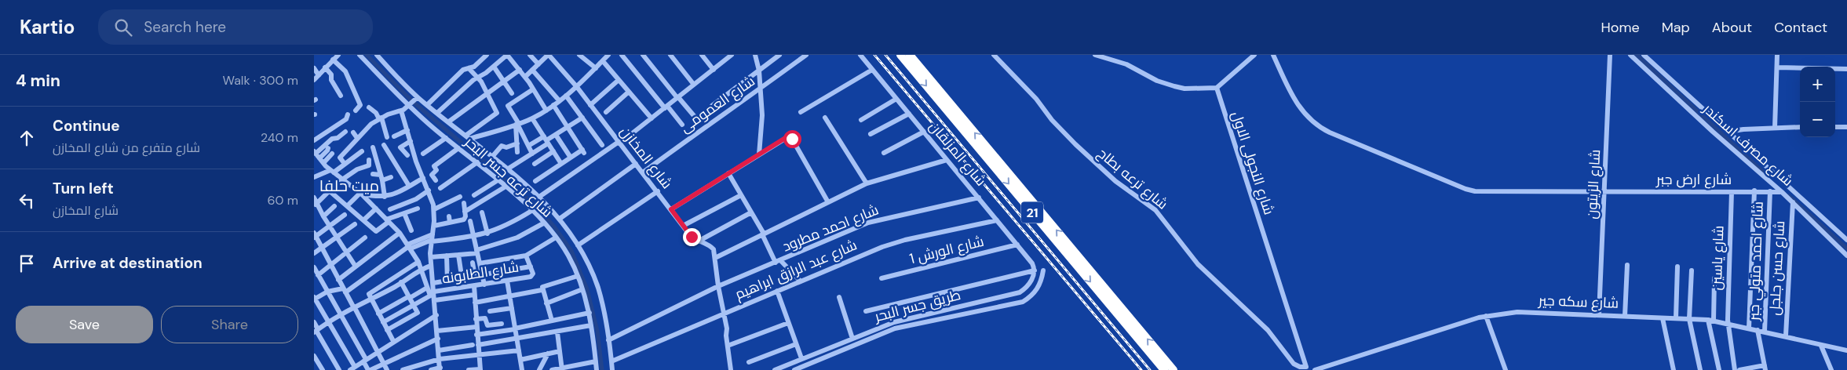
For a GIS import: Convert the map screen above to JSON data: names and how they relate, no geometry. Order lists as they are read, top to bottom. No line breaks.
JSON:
{"streets":{"highway":["21"],"street":["شارع العمومى","شارع مصرف اسكندر","شارع المزلقان","شارع المخازن","شارع النجولى الاول","شارع ترعه جسر البحر","شارع ترعه بطاح","شارع ارض جبر","شارع الزيتون","شارع احمد مطرود","شارع الورش 1","شارع ياسين","شارع احمد متولي جبر","شارع حسن جلجل","شارع عبد الرازق ابراهيم","شارع الطابونه","شارع سكه جير","طريق جسر البحر"]},"crossings":[["شارع العمومى","شارع المخازن"],["شارع مصرف اسكندر","شارع ارض جبر"],["شارع مصرف اسكندر","شارع حسن جلجل"],["شارع المزلقان","شارع احمد مطرود"],["شارع المزلقان","شارع الورش 1"],["شارع المزلقان","شارع عبد الرازق ابراهيم"],["شارع المزلقان","طريق جسر البحر"],["شارع النجولى الاول","شارع ترعه بطاح"],["شارع ترعه جسر البحر","شارع احمد مطرود"],["شارع ترعه جسر البحر","شارع عبد الرازق ابراهيم"],["شارع ارض جبر","شارع الزيتون"],["شارع ارض جبر","شارع ياسين"],["شارع ارض جبر","شارع احمد متولي جبر"],["شارع الزيتون","شارع سكه جير"],["شارع ياسين","شارع سكه جير"],["شارع احمد متولي جبر","شارع سكه جير"],["شارع حسن جلجل","شارع سكه جير"]],"districts":["ميت حلفا"],"page":{"header":"Kartio","search":"Search here","nav":["Home","Map","About","Contact"],"heading":["4 min","Walk · 300 m"],"map_buttons":["+","−"],"list":[["Continue","شارع متفرع من شارع المخازن","240 m"],["Turn left","شارع المخازن","60 m"],"Arrive at destination"],"buttons":["Save","Share"]}}
